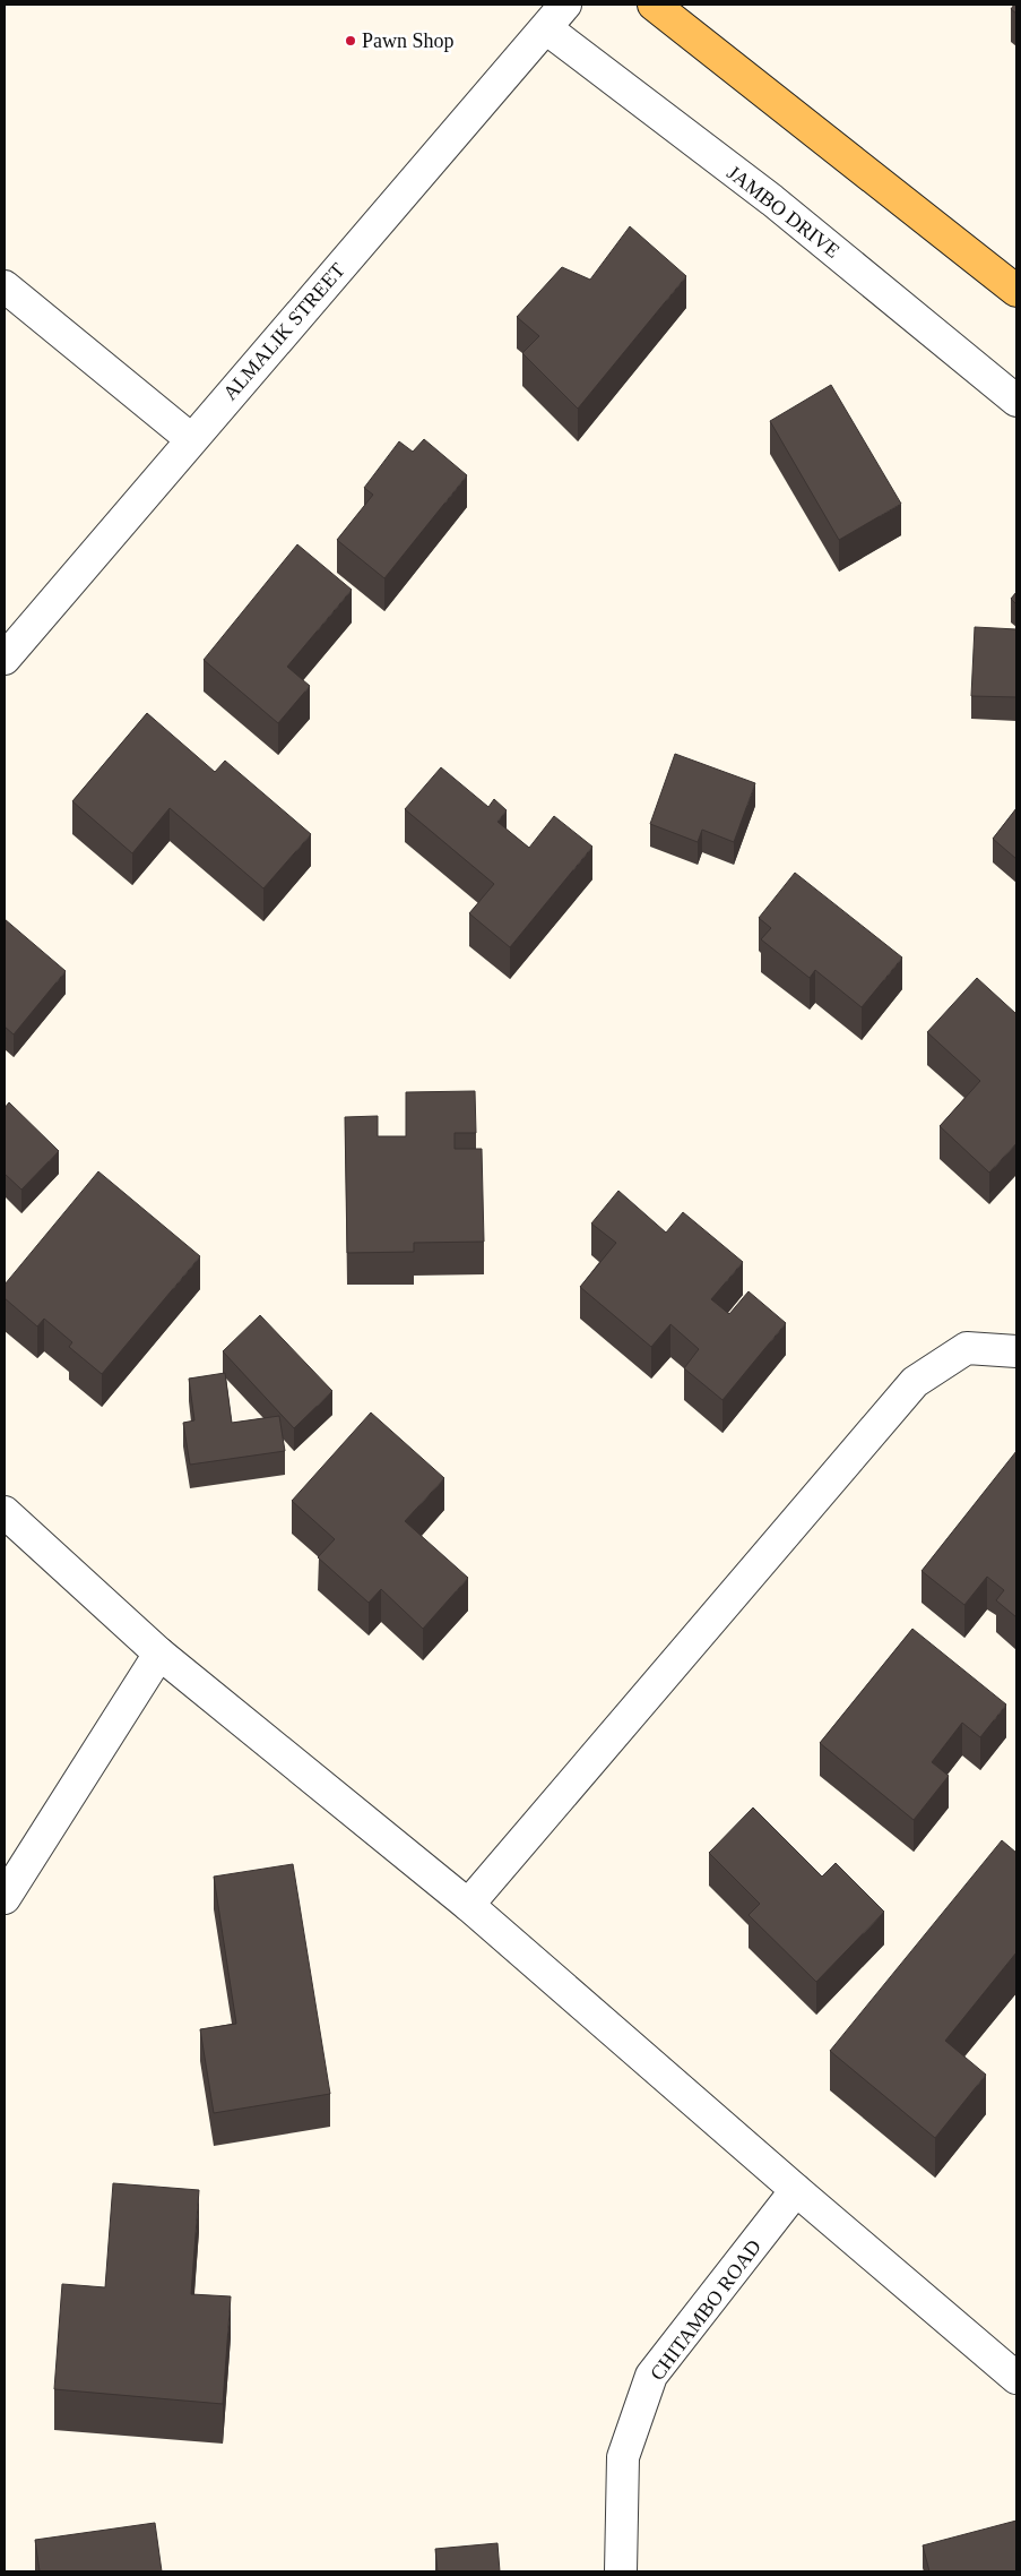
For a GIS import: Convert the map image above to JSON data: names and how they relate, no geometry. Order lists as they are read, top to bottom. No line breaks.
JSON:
{"streets":{"street":["JAMBO DRIVE","ALMALIK STREET","CHITAMBO ROAD"]},"crossings":[["JAMBO DRIVE","ALMALIK STREET"]],"places":["Pawn Shop"]}
